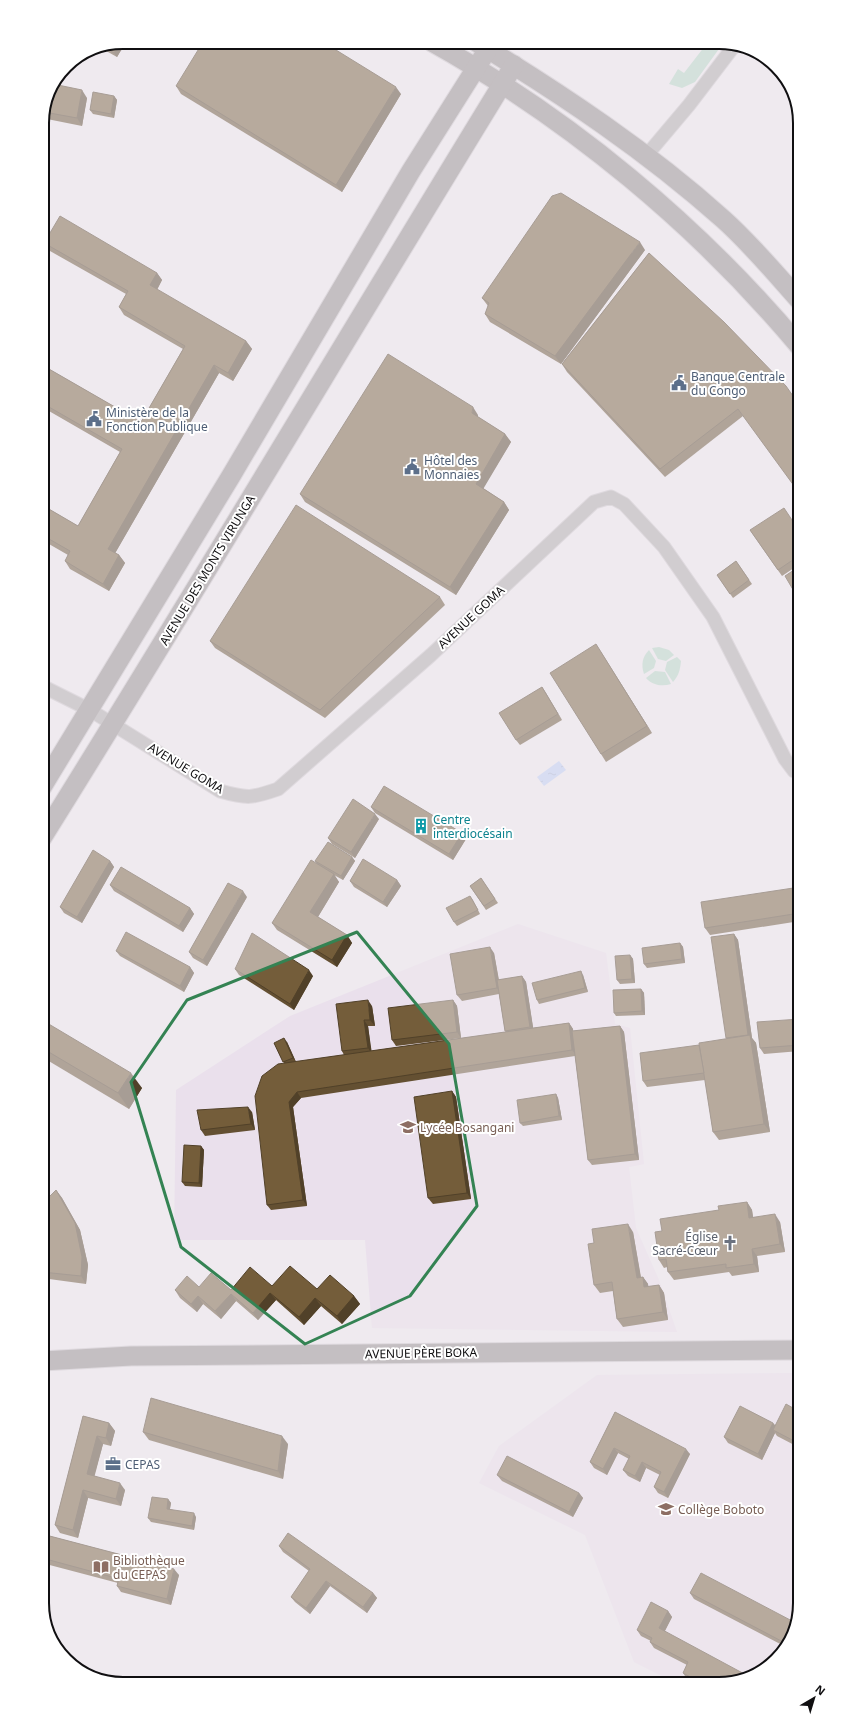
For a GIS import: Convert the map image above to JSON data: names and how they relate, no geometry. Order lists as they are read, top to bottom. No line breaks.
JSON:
{"streets":{"street":["AVENUE DES MONTS VIRUNGA","AVENUE GOMA","AVENUE PÈRE BOKA"]},"crossings":[["AVENUE DES MONTS VIRUNGA","AVENUE GOMA"]],"places":{"public building":["Banque Centrale du Congo","Ministère de la Fonction Publique","Hôtel des Monnaies"],"building":["Centre interdiocésain"],"school or university":["Lycée Bosangani","Collège Boboto"],"church":["Église Sacré-Cœur"],"office":["CEPAS"],"library":["Bibliothèque du CEPAS"]},"north":"top right"}
